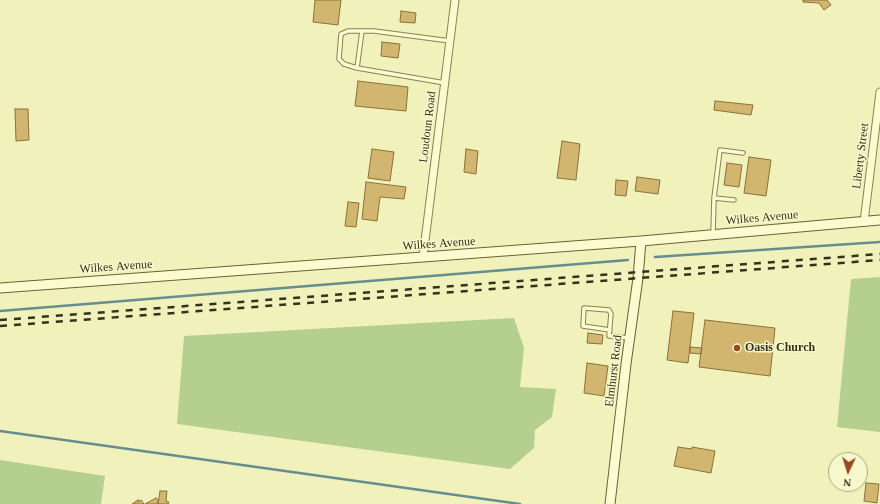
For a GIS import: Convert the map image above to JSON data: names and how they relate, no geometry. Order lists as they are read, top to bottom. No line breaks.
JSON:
{"streets":{"main road":["Wilkes Avenue","Elmhurst Road"],"street":["Loudoun Road","Liberty Street"]},"crossings":[["Loudoun Road","Wilkes Avenue"],["Liberty Street","Wilkes Avenue"],["Wilkes Avenue","Elmhurst Road"]],"places":["Oasis Church"],"north":"bottom"}
